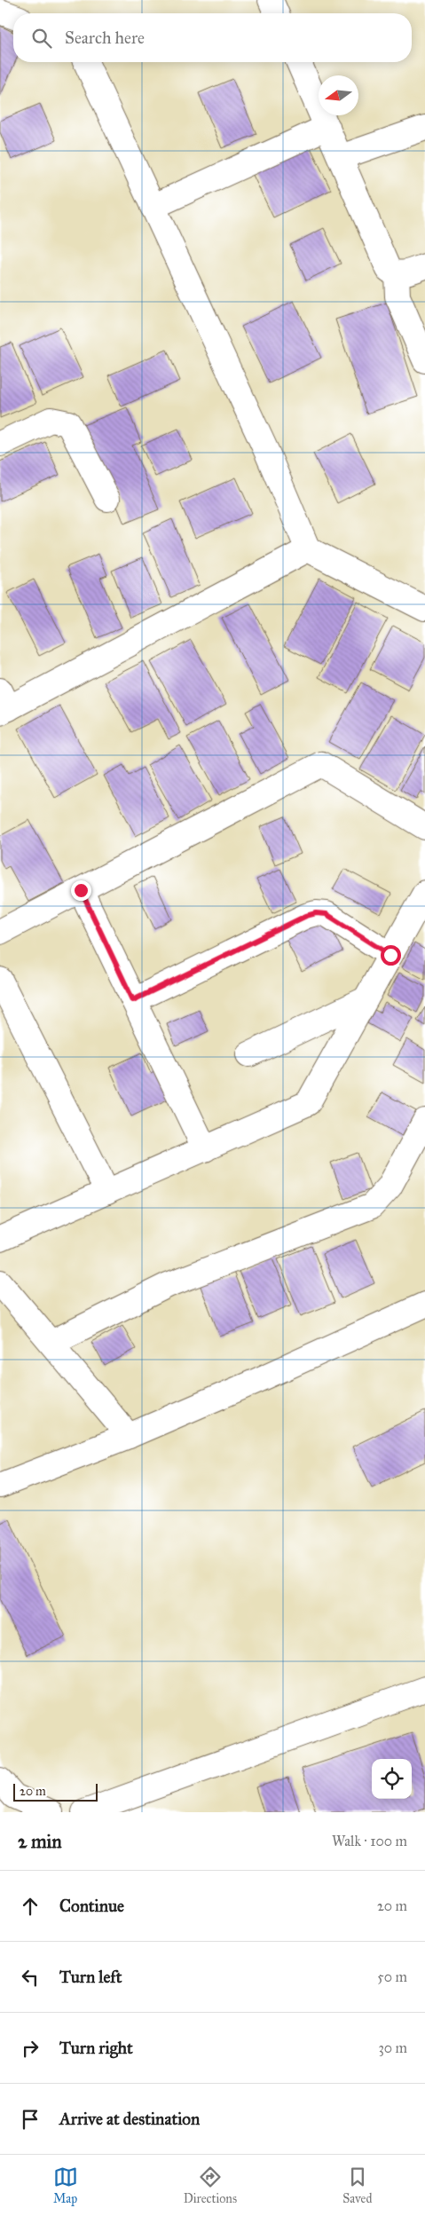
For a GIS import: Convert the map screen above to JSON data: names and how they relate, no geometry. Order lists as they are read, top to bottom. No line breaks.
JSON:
{"scale_bar":"20 m","north":"left","page":{"search":"Search here","scale":"20 m","heading":["2 min","Walk · 100 m"],"list":[["Continue","20 m"],["Turn left","50 m"],["Turn right","30 m"],"Arrive at destination"],"nav":["Map","Directions","Saved"]}}
